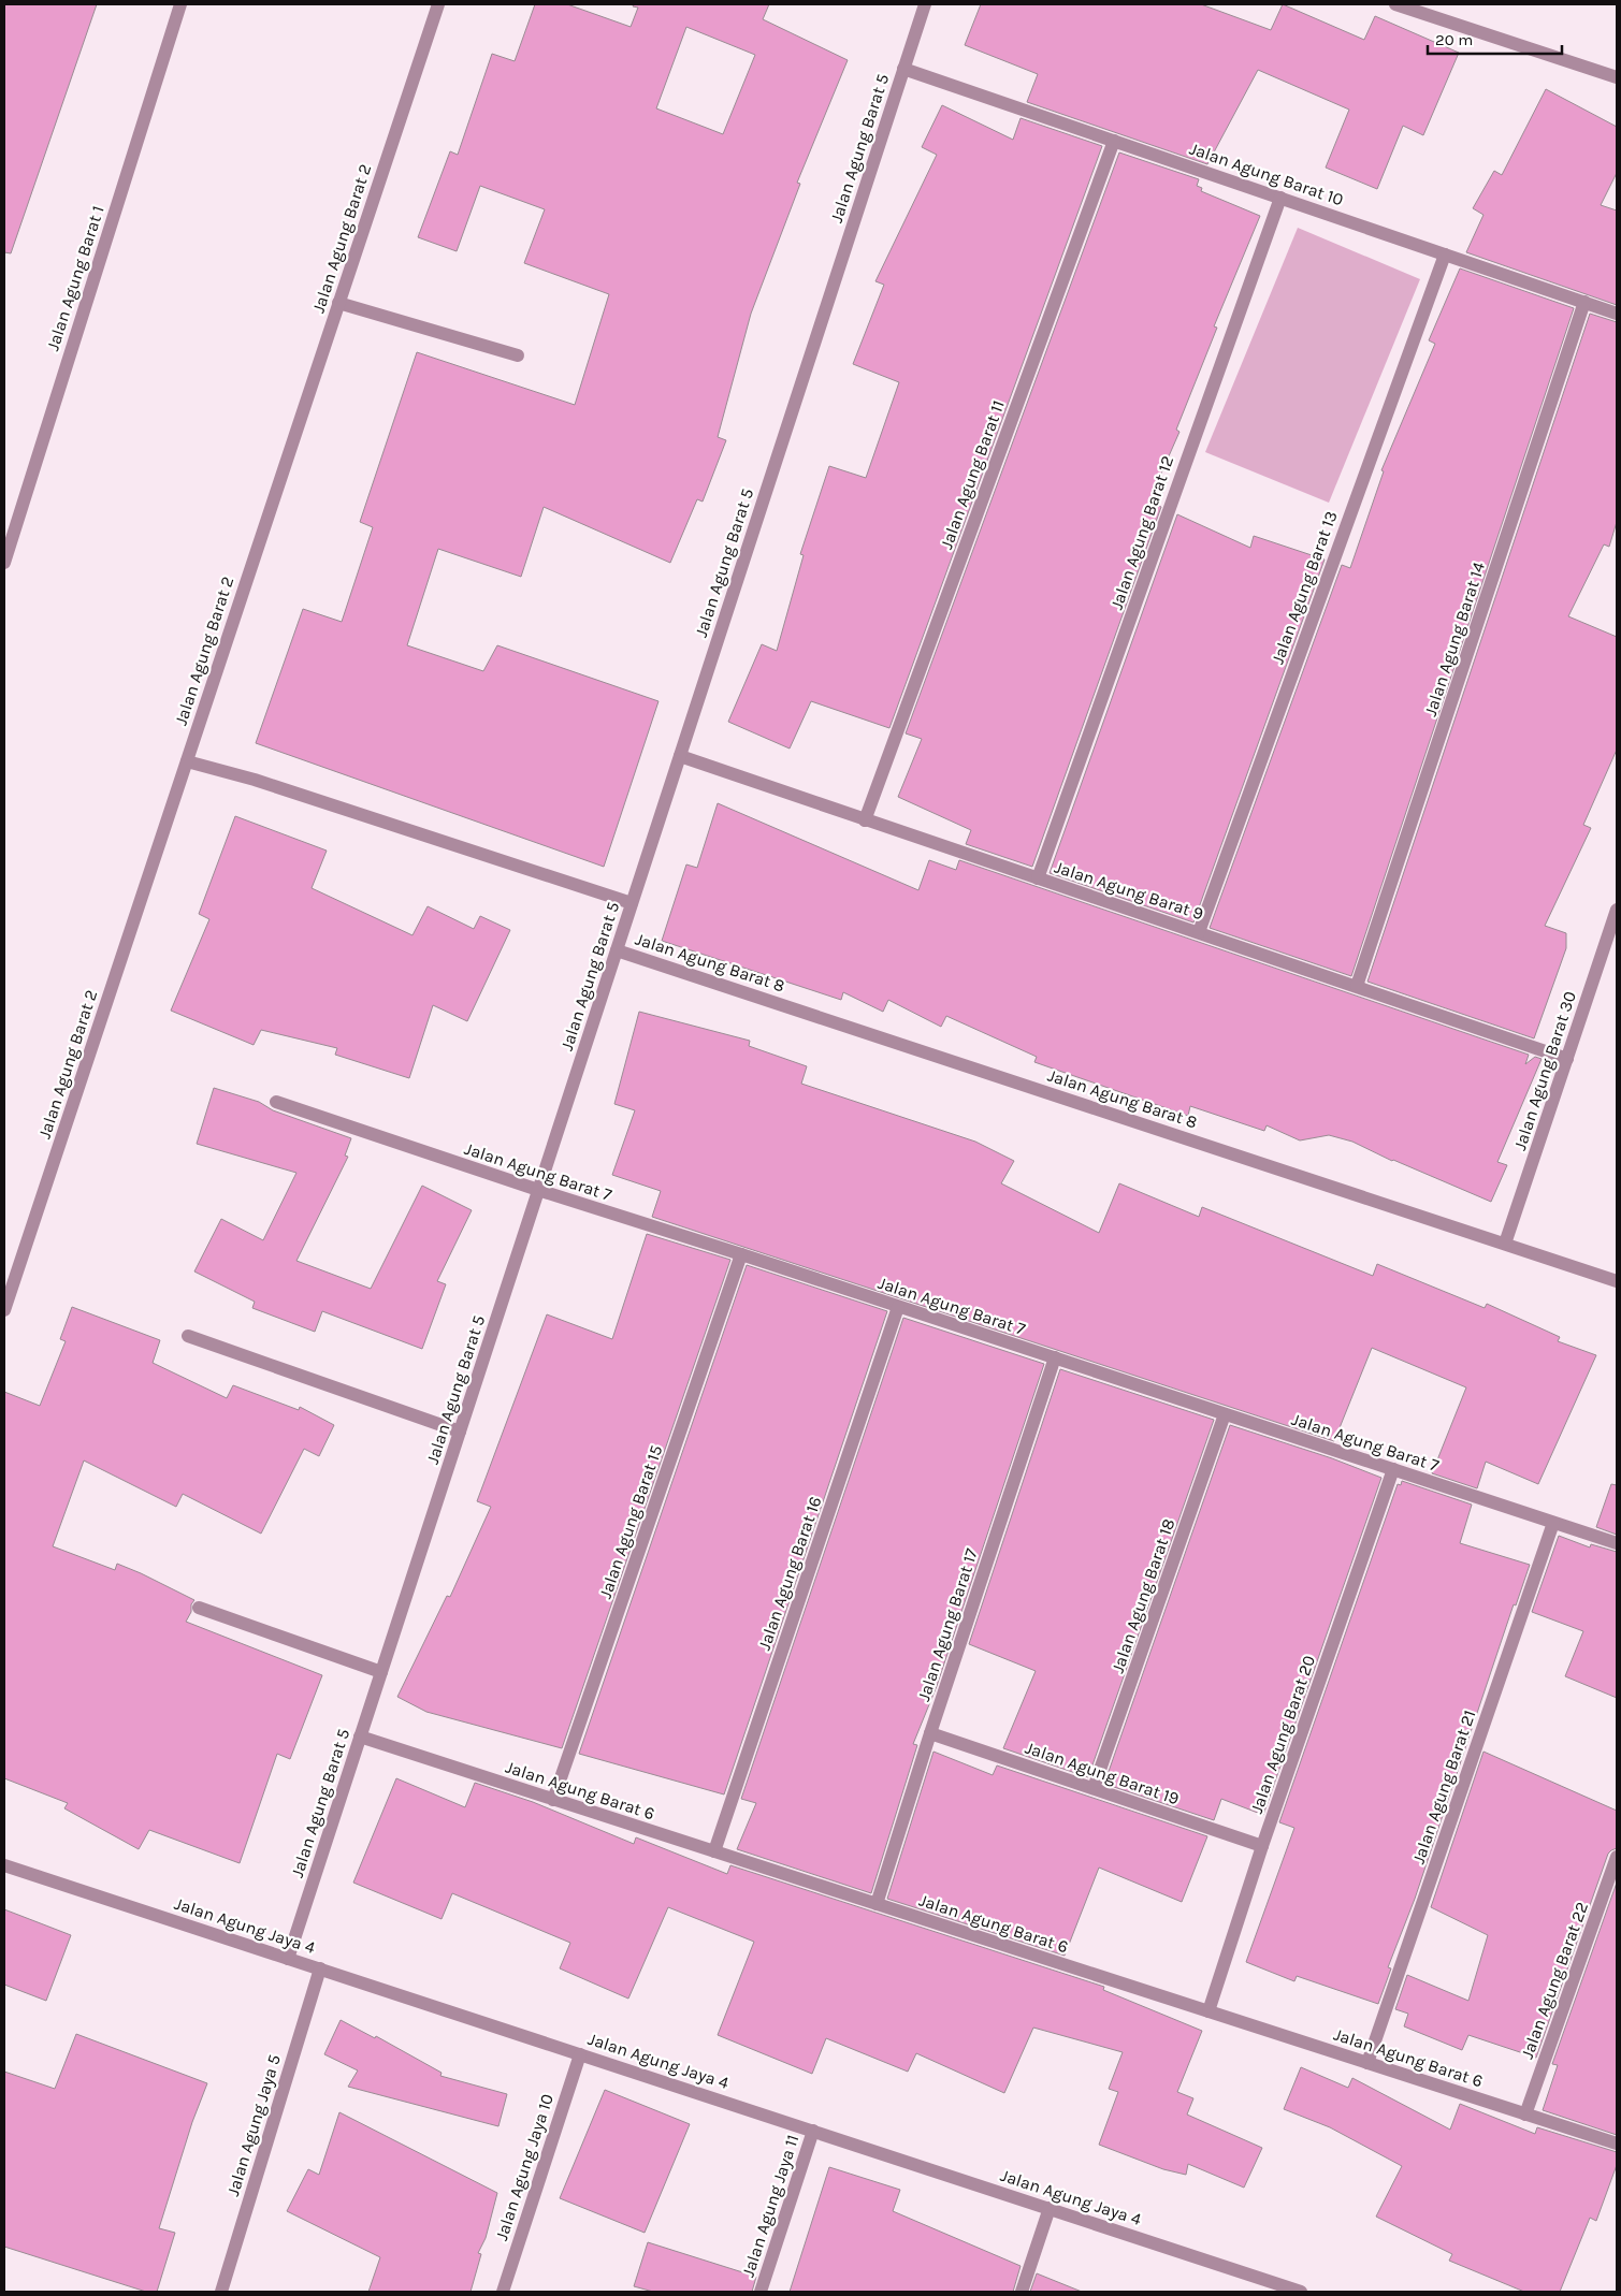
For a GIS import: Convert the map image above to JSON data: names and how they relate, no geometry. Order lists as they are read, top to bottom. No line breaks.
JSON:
{"streets":{"street":["Jalan Agung Barat 5","Jalan Agung Barat 10","Jalan Agung Barat 2","Jalan Agung Barat 1","Jalan Agung Barat 11","Jalan Agung Barat 12","Jalan Agung Barat 13","Jalan Agung Barat 14","Jalan Agung Barat 9","Jalan Agung Barat 8","Jalan Agung Barat 30","Jalan Agung Barat 7","Jalan Agung Barat 15","Jalan Agung Barat 16","Jalan Agung Barat 18","Jalan Agung Barat 17","Jalan Agung Barat 20","Jalan Agung Barat 19","Jalan Agung Barat 21","Jalan Agung Barat 6","Jalan Agung Jaya 4","Jalan Agung Barat 22","Jalan Agung Jaya 5","Jalan Agung Jaya 10","Jalan Agung Jaya 11"]},"crossings":[["Jalan Agung Barat 5","Jalan Agung Barat 10"],["Jalan Agung Barat 5","Jalan Agung Barat 9"],["Jalan Agung Barat 5","Jalan Agung Barat 8"],["Jalan Agung Barat 5","Jalan Agung Barat 7"],["Jalan Agung Barat 5","Jalan Agung Barat 6"],["Jalan Agung Barat 5","Jalan Agung Jaya 4"],["Jalan Agung Barat 10","Jalan Agung Barat 11"],["Jalan Agung Barat 10","Jalan Agung Barat 12"],["Jalan Agung Barat 10","Jalan Agung Barat 13"],["Jalan Agung Barat 10","Jalan Agung Barat 14"],["Jalan Agung Barat 11","Jalan Agung Barat 9"],["Jalan Agung Barat 12","Jalan Agung Barat 9"],["Jalan Agung Barat 13","Jalan Agung Barat 9"],["Jalan Agung Barat 14","Jalan Agung Barat 9"],["Jalan Agung Barat 9","Jalan Agung Barat 30"],["Jalan Agung Barat 8","Jalan Agung Barat 30"],["Jalan Agung Barat 7","Jalan Agung Barat 15"],["Jalan Agung Barat 7","Jalan Agung Barat 16"],["Jalan Agung Barat 7","Jalan Agung Barat 18"],["Jalan Agung Barat 7","Jalan Agung Barat 17"],["Jalan Agung Barat 7","Jalan Agung Barat 20"],["Jalan Agung Barat 7","Jalan Agung Barat 21"],["Jalan Agung Barat 15","Jalan Agung Barat 6"],["Jalan Agung Barat 16","Jalan Agung Barat 6"],["Jalan Agung Barat 18","Jalan Agung Barat 19"],["Jalan Agung Barat 17","Jalan Agung Barat 19"],["Jalan Agung Barat 17","Jalan Agung Barat 6"],["Jalan Agung Barat 20","Jalan Agung Barat 19"],["Jalan Agung Barat 20","Jalan Agung Barat 6"],["Jalan Agung Barat 21","Jalan Agung Barat 6"],["Jalan Agung Barat 6","Jalan Agung Barat 22"],["Jalan Agung Jaya 4","Jalan Agung Jaya 5"],["Jalan Agung Jaya 4","Jalan Agung Jaya 10"],["Jalan Agung Jaya 4","Jalan Agung Jaya 11"]],"scale_bar":"20 m"}
